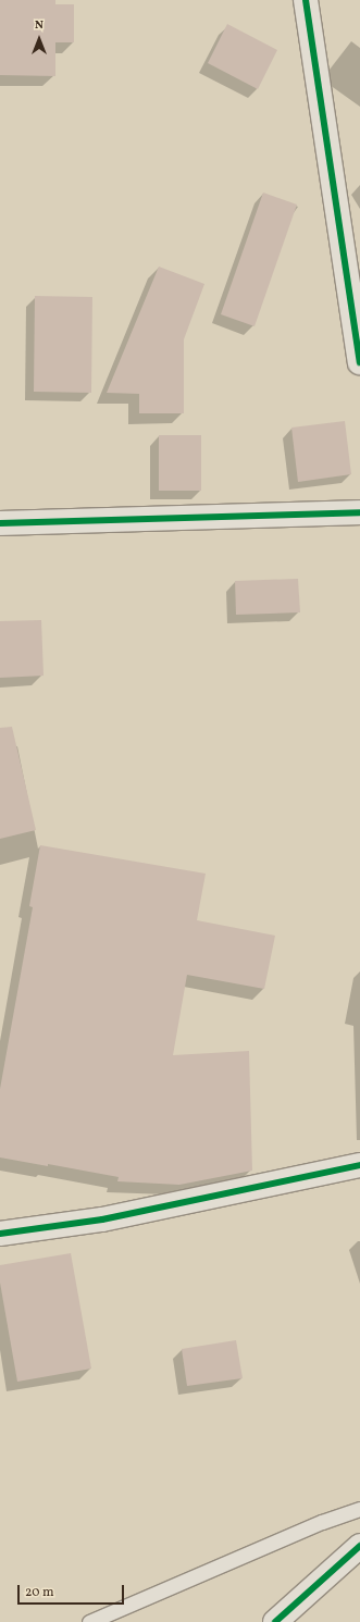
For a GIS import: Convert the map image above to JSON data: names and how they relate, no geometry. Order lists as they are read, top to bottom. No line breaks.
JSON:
{"scale_bar":"20 m","north":"top"}
